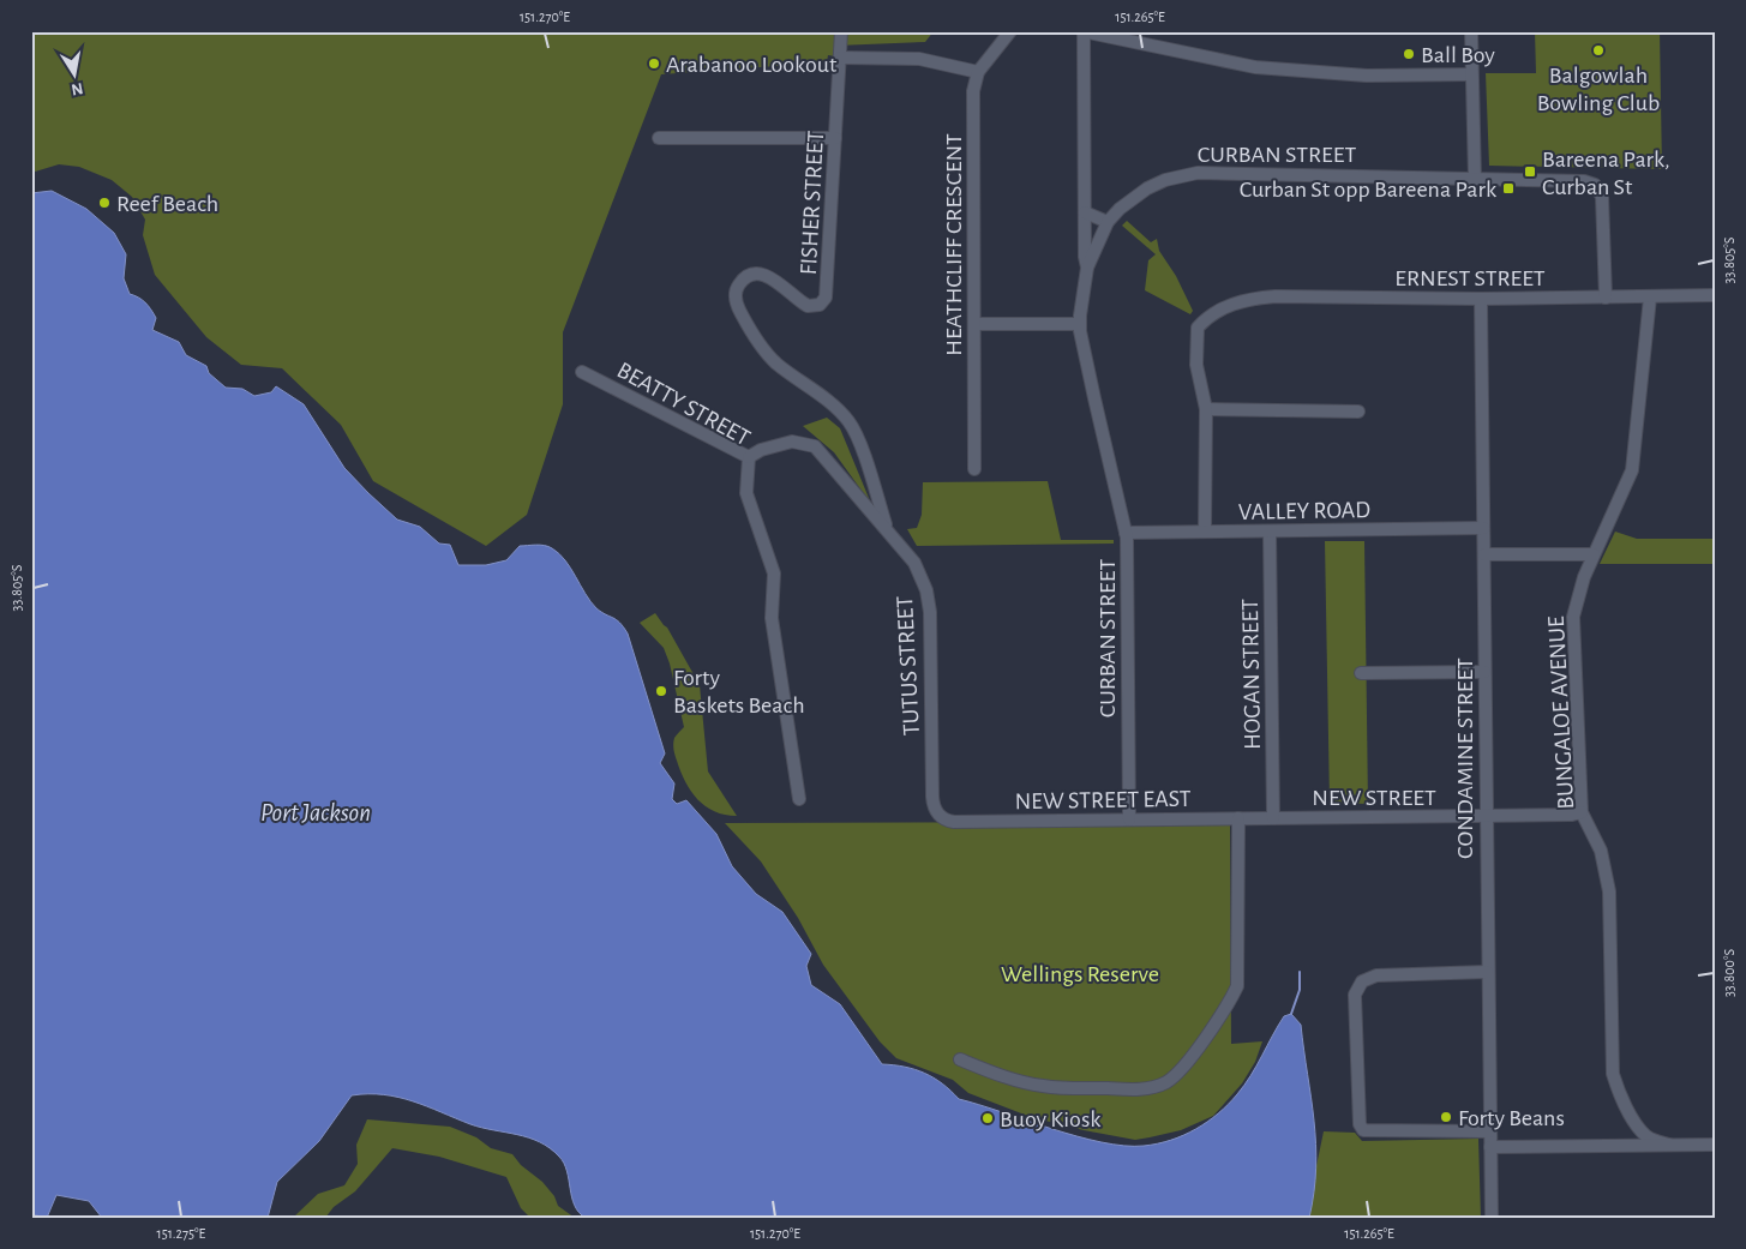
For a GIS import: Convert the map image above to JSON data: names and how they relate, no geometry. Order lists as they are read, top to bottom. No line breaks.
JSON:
{"streets":{"street":["CURBAN STREET","FISHER STREET","HEATHCLIFF CRESCENT","ERNEST STREET","BEATTY STREET","VALLEY ROAD","TUTUS STREET","HOGAN STREET","BUNGALOE AVENUE","CONDAMINE STREET","NEW STREET","NEW STREET EAST"]},"crossings":[["CURBAN STREET","ERNEST STREET"],["CURBAN STREET","VALLEY ROAD"],["CURBAN STREET","NEW STREET EAST"],["FISHER STREET","TUTUS STREET"],["ERNEST STREET","BUNGALOE AVENUE"],["ERNEST STREET","CONDAMINE STREET"],["VALLEY ROAD","HOGAN STREET"],["VALLEY ROAD","CONDAMINE STREET"],["TUTUS STREET","NEW STREET EAST"],["HOGAN STREET","NEW STREET"],["HOGAN STREET","NEW STREET EAST"],["BUNGALOE AVENUE","NEW STREET"],["CONDAMINE STREET","NEW STREET"],["NEW STREET","NEW STREET EAST"]],"water":["Port Jackson"],"parks":["Wellings Reserve"],"places":{"other":["Balgowlah Bowling Club","Ball Boy","Arabanoo Lookout","Reef Beach","Forty Baskets Beach","Forty Beans","Buoy Kiosk"],"transit":["Bareena Park, Curban St","Curban St opp Bareena Park"]},"north":"bottom","coordinates":["151.270°E","151.265°E","33.805°S","33.800°S","151.275°E"]}
